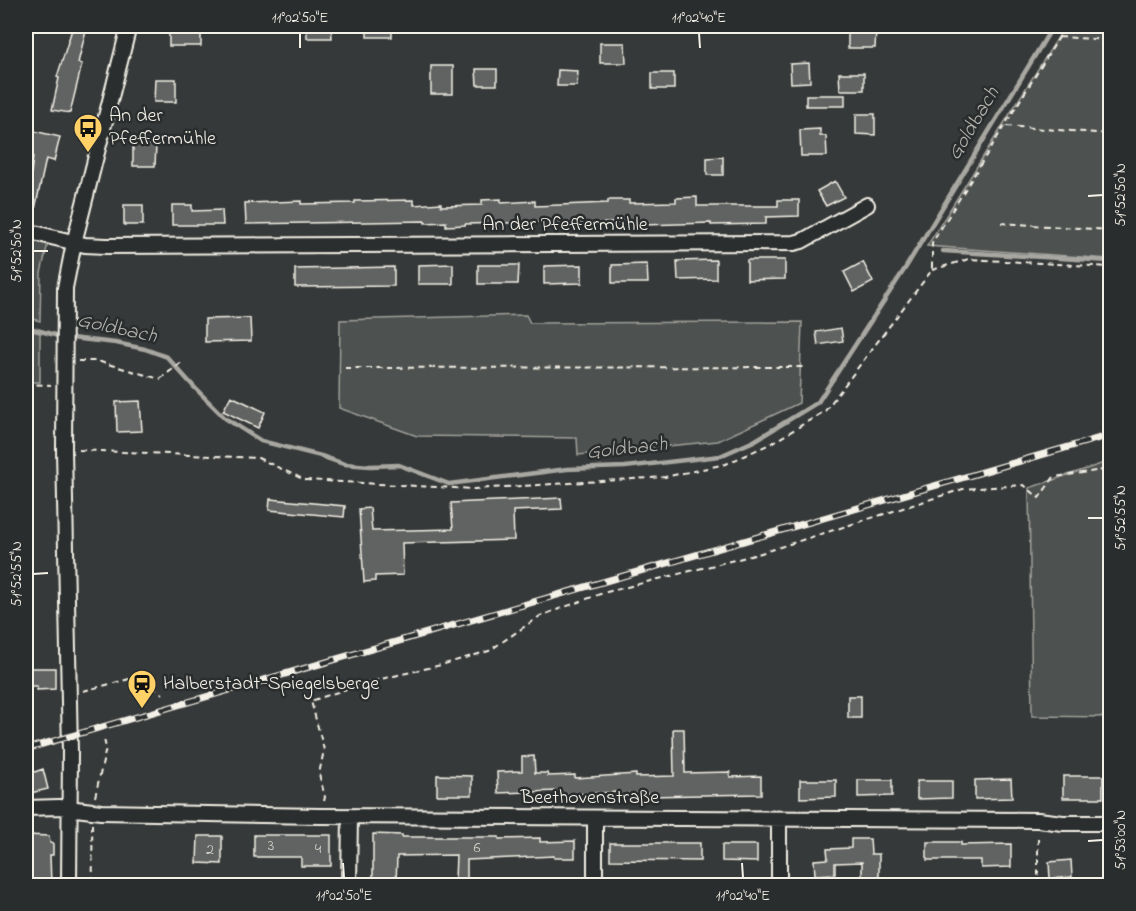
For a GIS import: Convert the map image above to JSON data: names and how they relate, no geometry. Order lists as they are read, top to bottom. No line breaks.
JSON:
{"streets":{"street":["An der Pfeffermühle","Beethovenstraße"]},"water":["Goldbach"],"places":{"bus stop":["An der Pfeffermühle"],"station":["Halberstadt-Spiegelsberge"]},"house_numbers":["3","6","4","2"],"coordinates":["11°02'50\"E","11°02'40\"E","51°52'50\"N","51°52'55\"N","51°53'00\"N"]}
